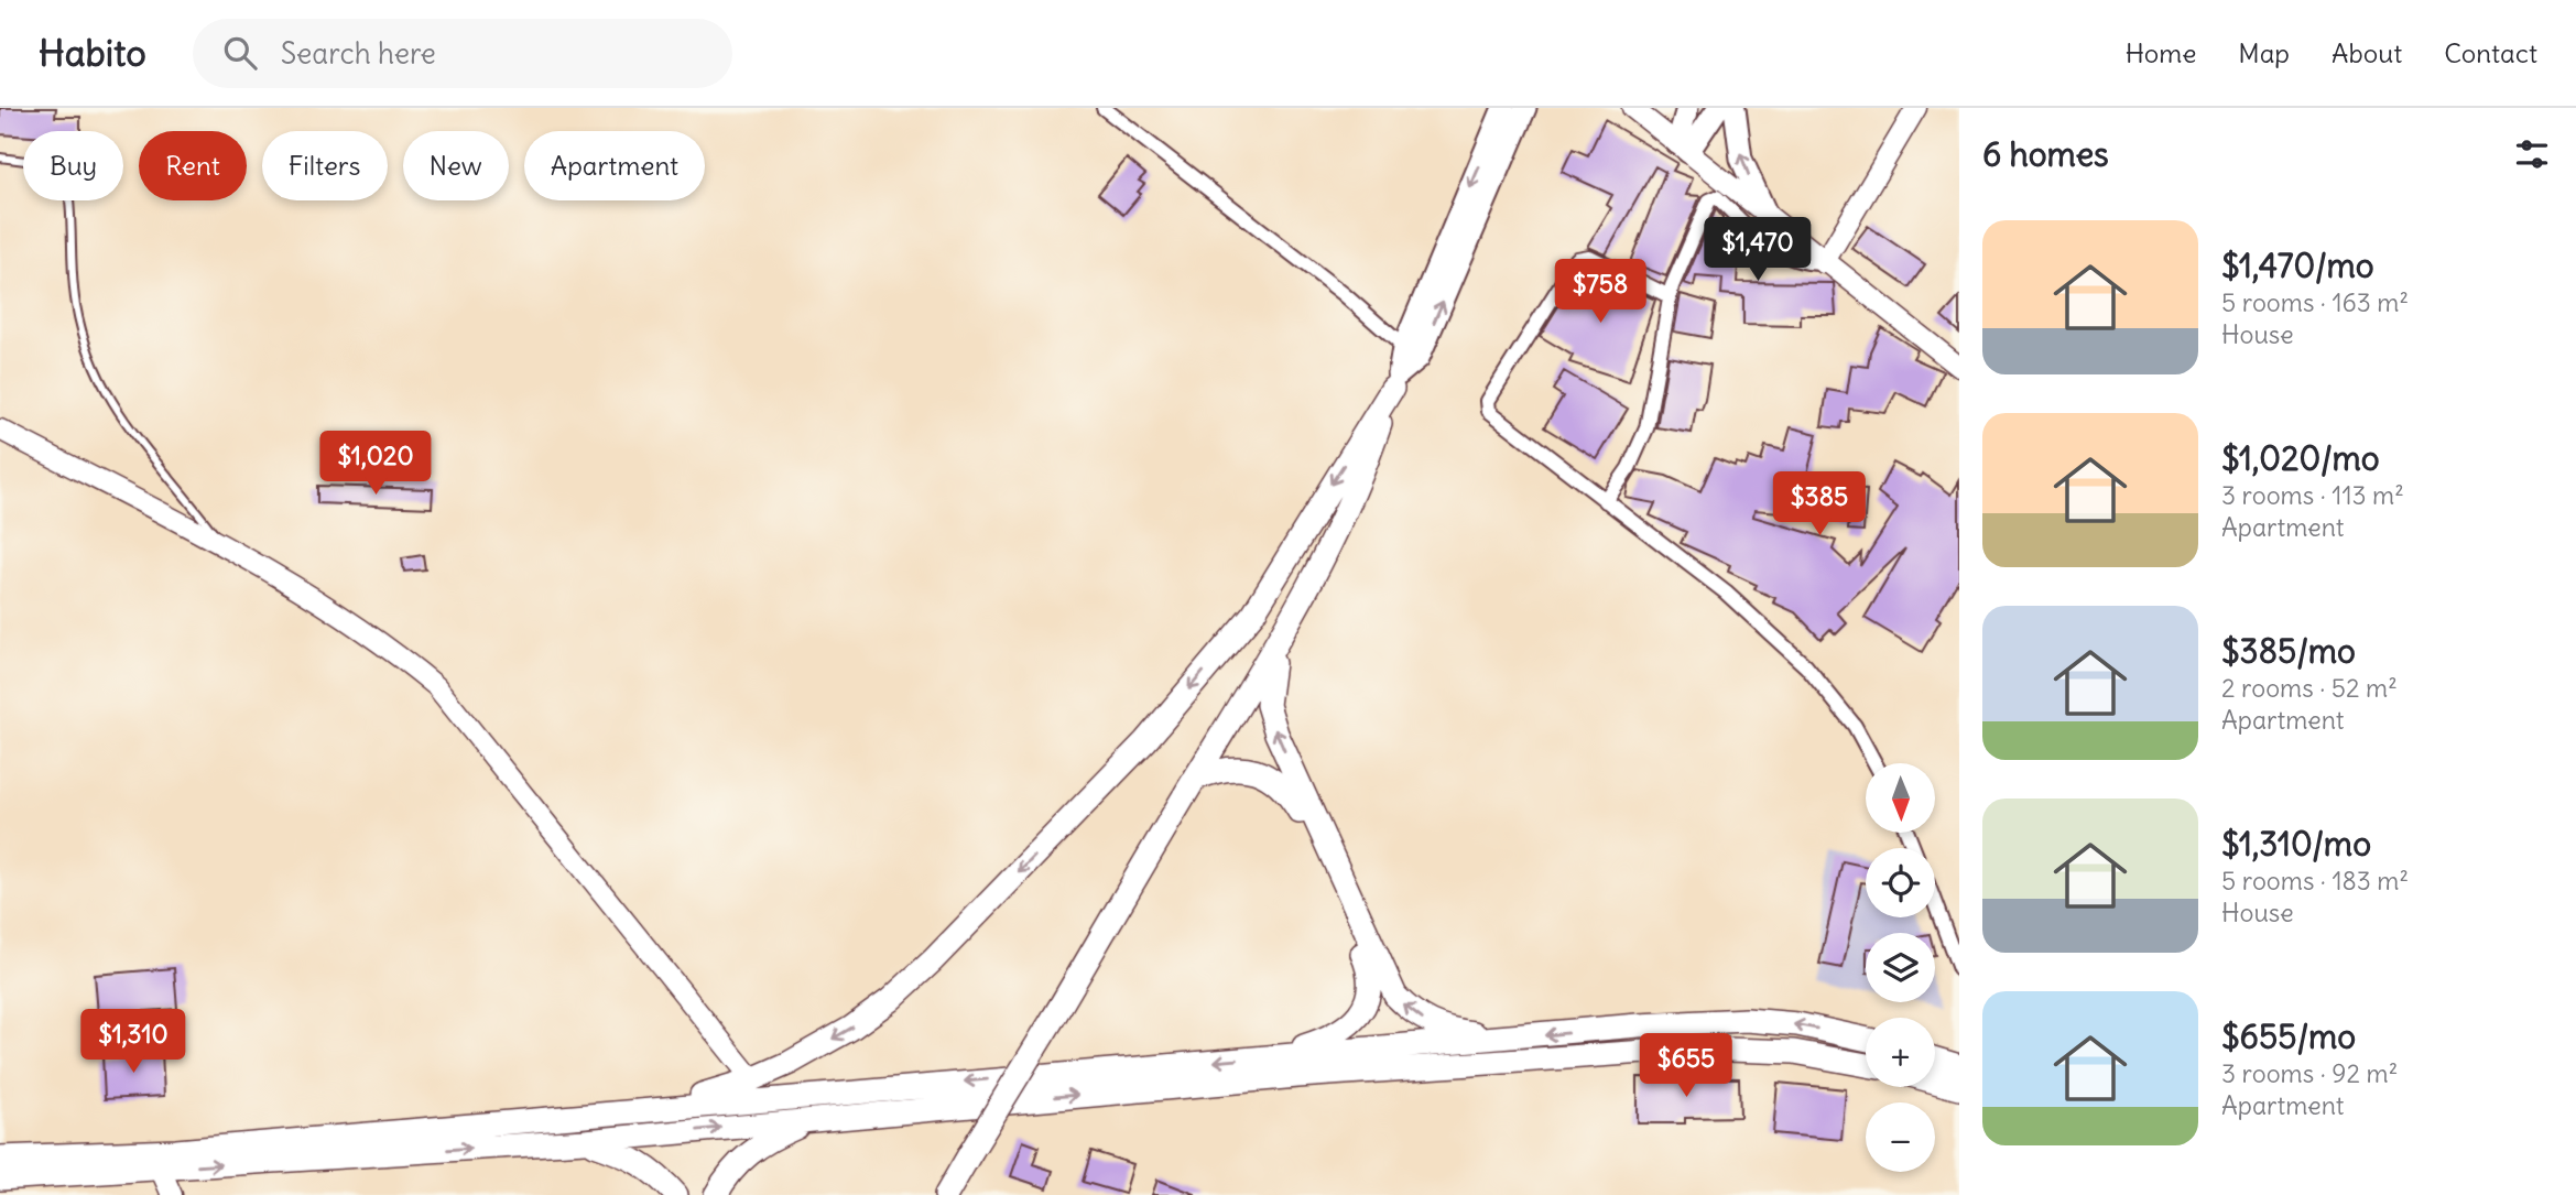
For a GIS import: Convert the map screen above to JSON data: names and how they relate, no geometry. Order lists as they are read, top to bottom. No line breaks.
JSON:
{"north":"bottom","page":{"header":"Habito","search":"Search here","nav":["Home","Map","About","Contact"],"heading":"6 homes","chip":["Buy","Rent","Filters","New","Apartment"],"list":[{"name":"$1,470/mo","note":"5 rooms · 163 m² · House"},{"name":"$1,020/mo","note":"3 rooms · 113 m² · Apartment"},{"name":"$385/mo","note":"2 rooms · 52 m² · Apartment"},{"name":"$1,310/mo","note":"5 rooms · 183 m² · House"},{"name":"$655/mo","note":"3 rooms · 92 m² · Apartment"}],"price":["$1,470","$758","$1,020","$385","$1,310","$655"],"map_buttons":["+","−"]}}
